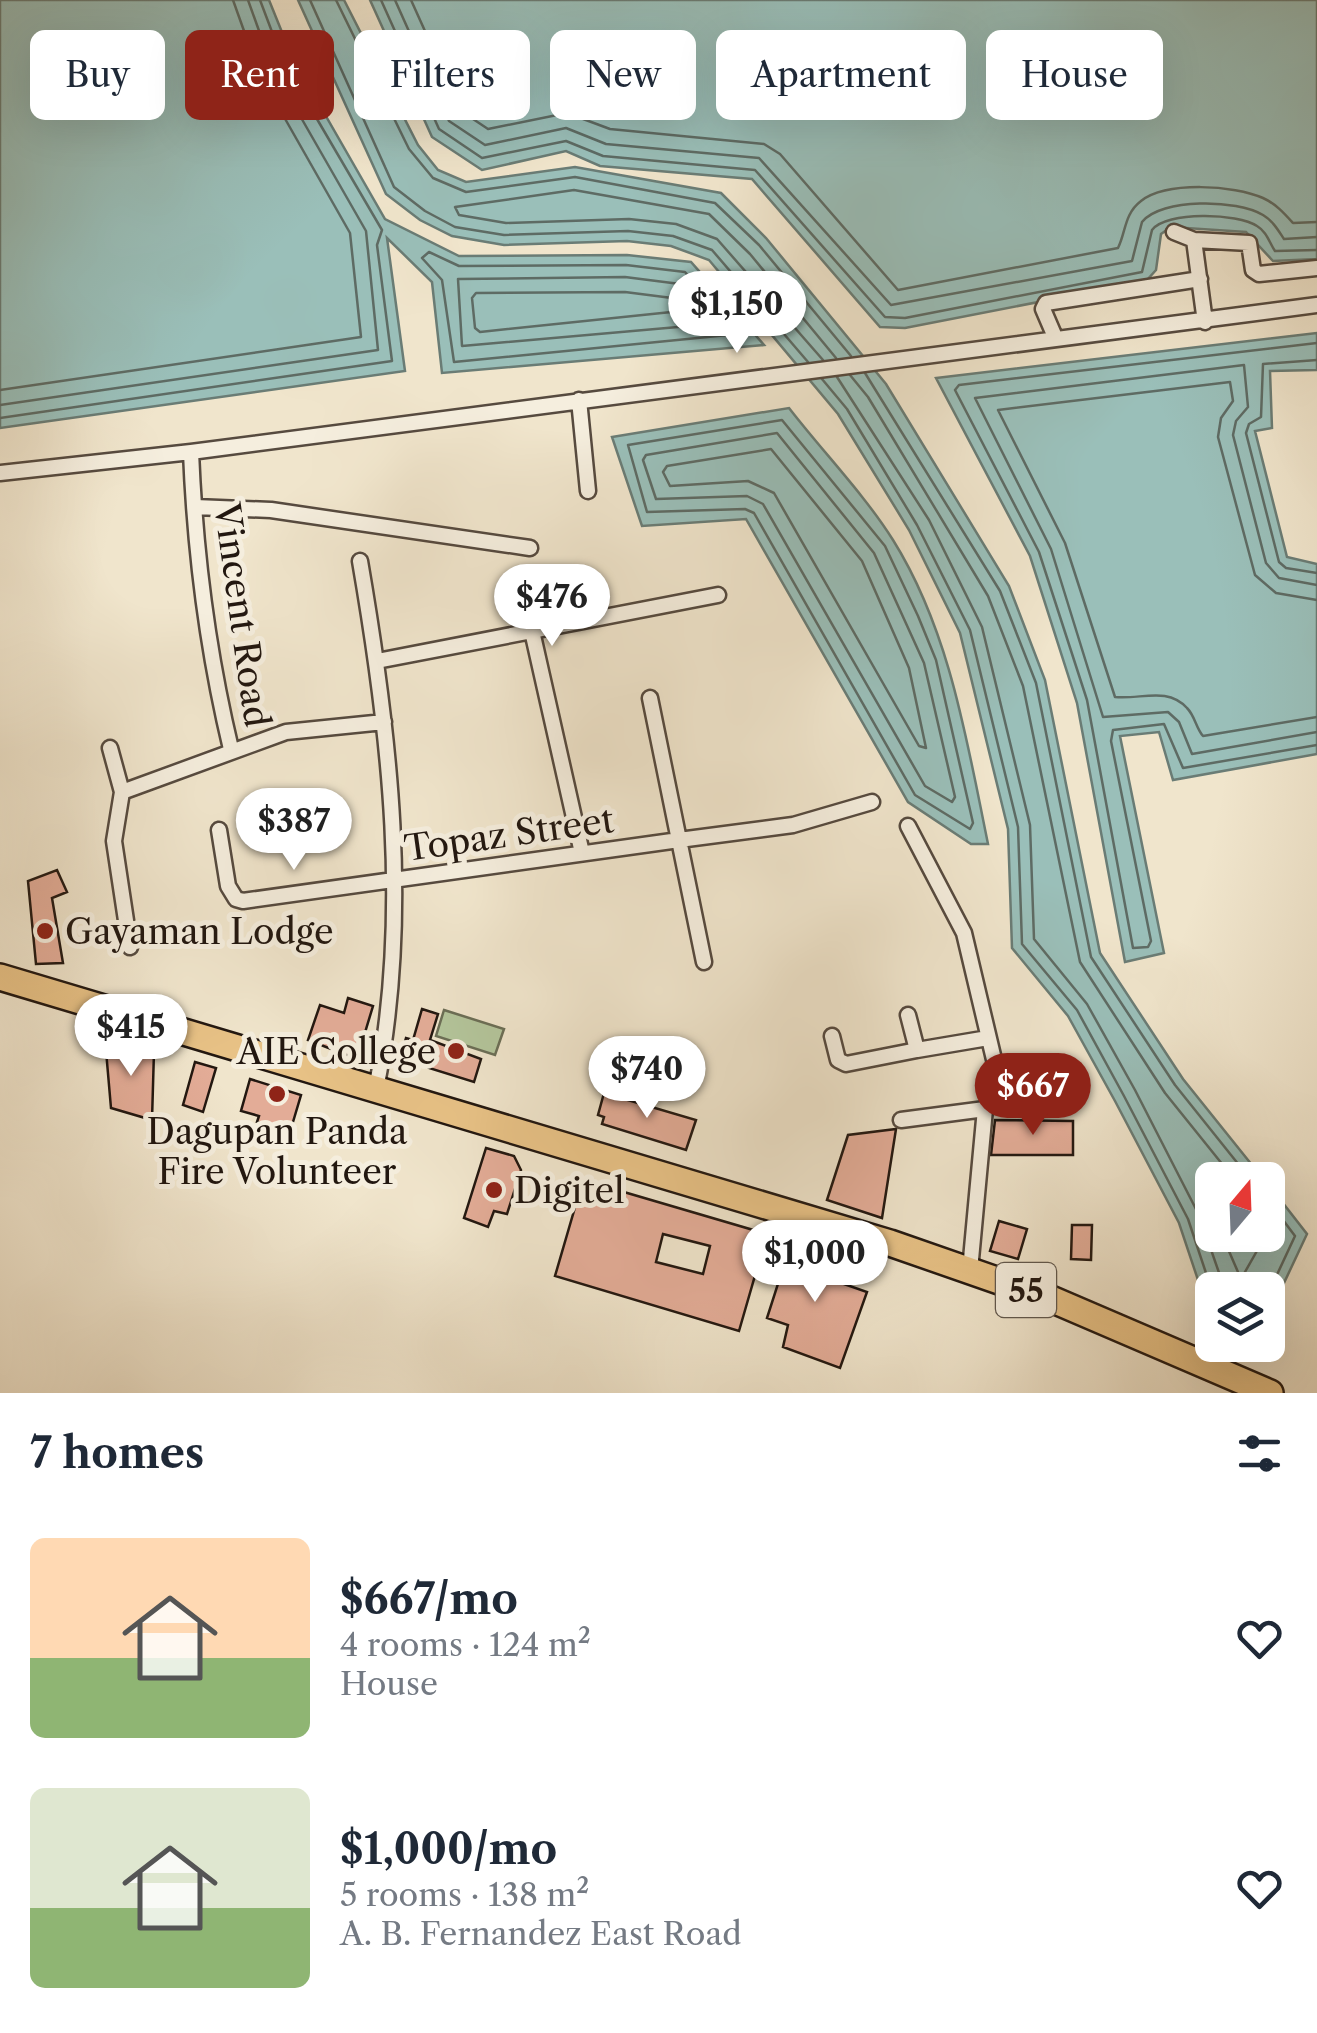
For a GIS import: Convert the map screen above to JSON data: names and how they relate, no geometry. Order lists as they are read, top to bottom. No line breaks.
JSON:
{"streets":{"highway":["55"],"street":["Vincent Road","Topaz Street"]},"places":["Gayaman Lodge","AIE College","Dagupan Panda Fire Volunteer","Digitel"],"north":"top","page":{"chip":["Buy","Rent","Filters","New","Apartment","House"],"price":["$1,150","$476","$387","$415","$740","$667","$1,000"],"heading":"7 homes","list":[{"name":"$667/mo","note":"4 rooms · 124 m² · House"},{"name":"$1,000/mo","note":"5 rooms · 138 m² · A. B. Fernandez East Road"}]}}
